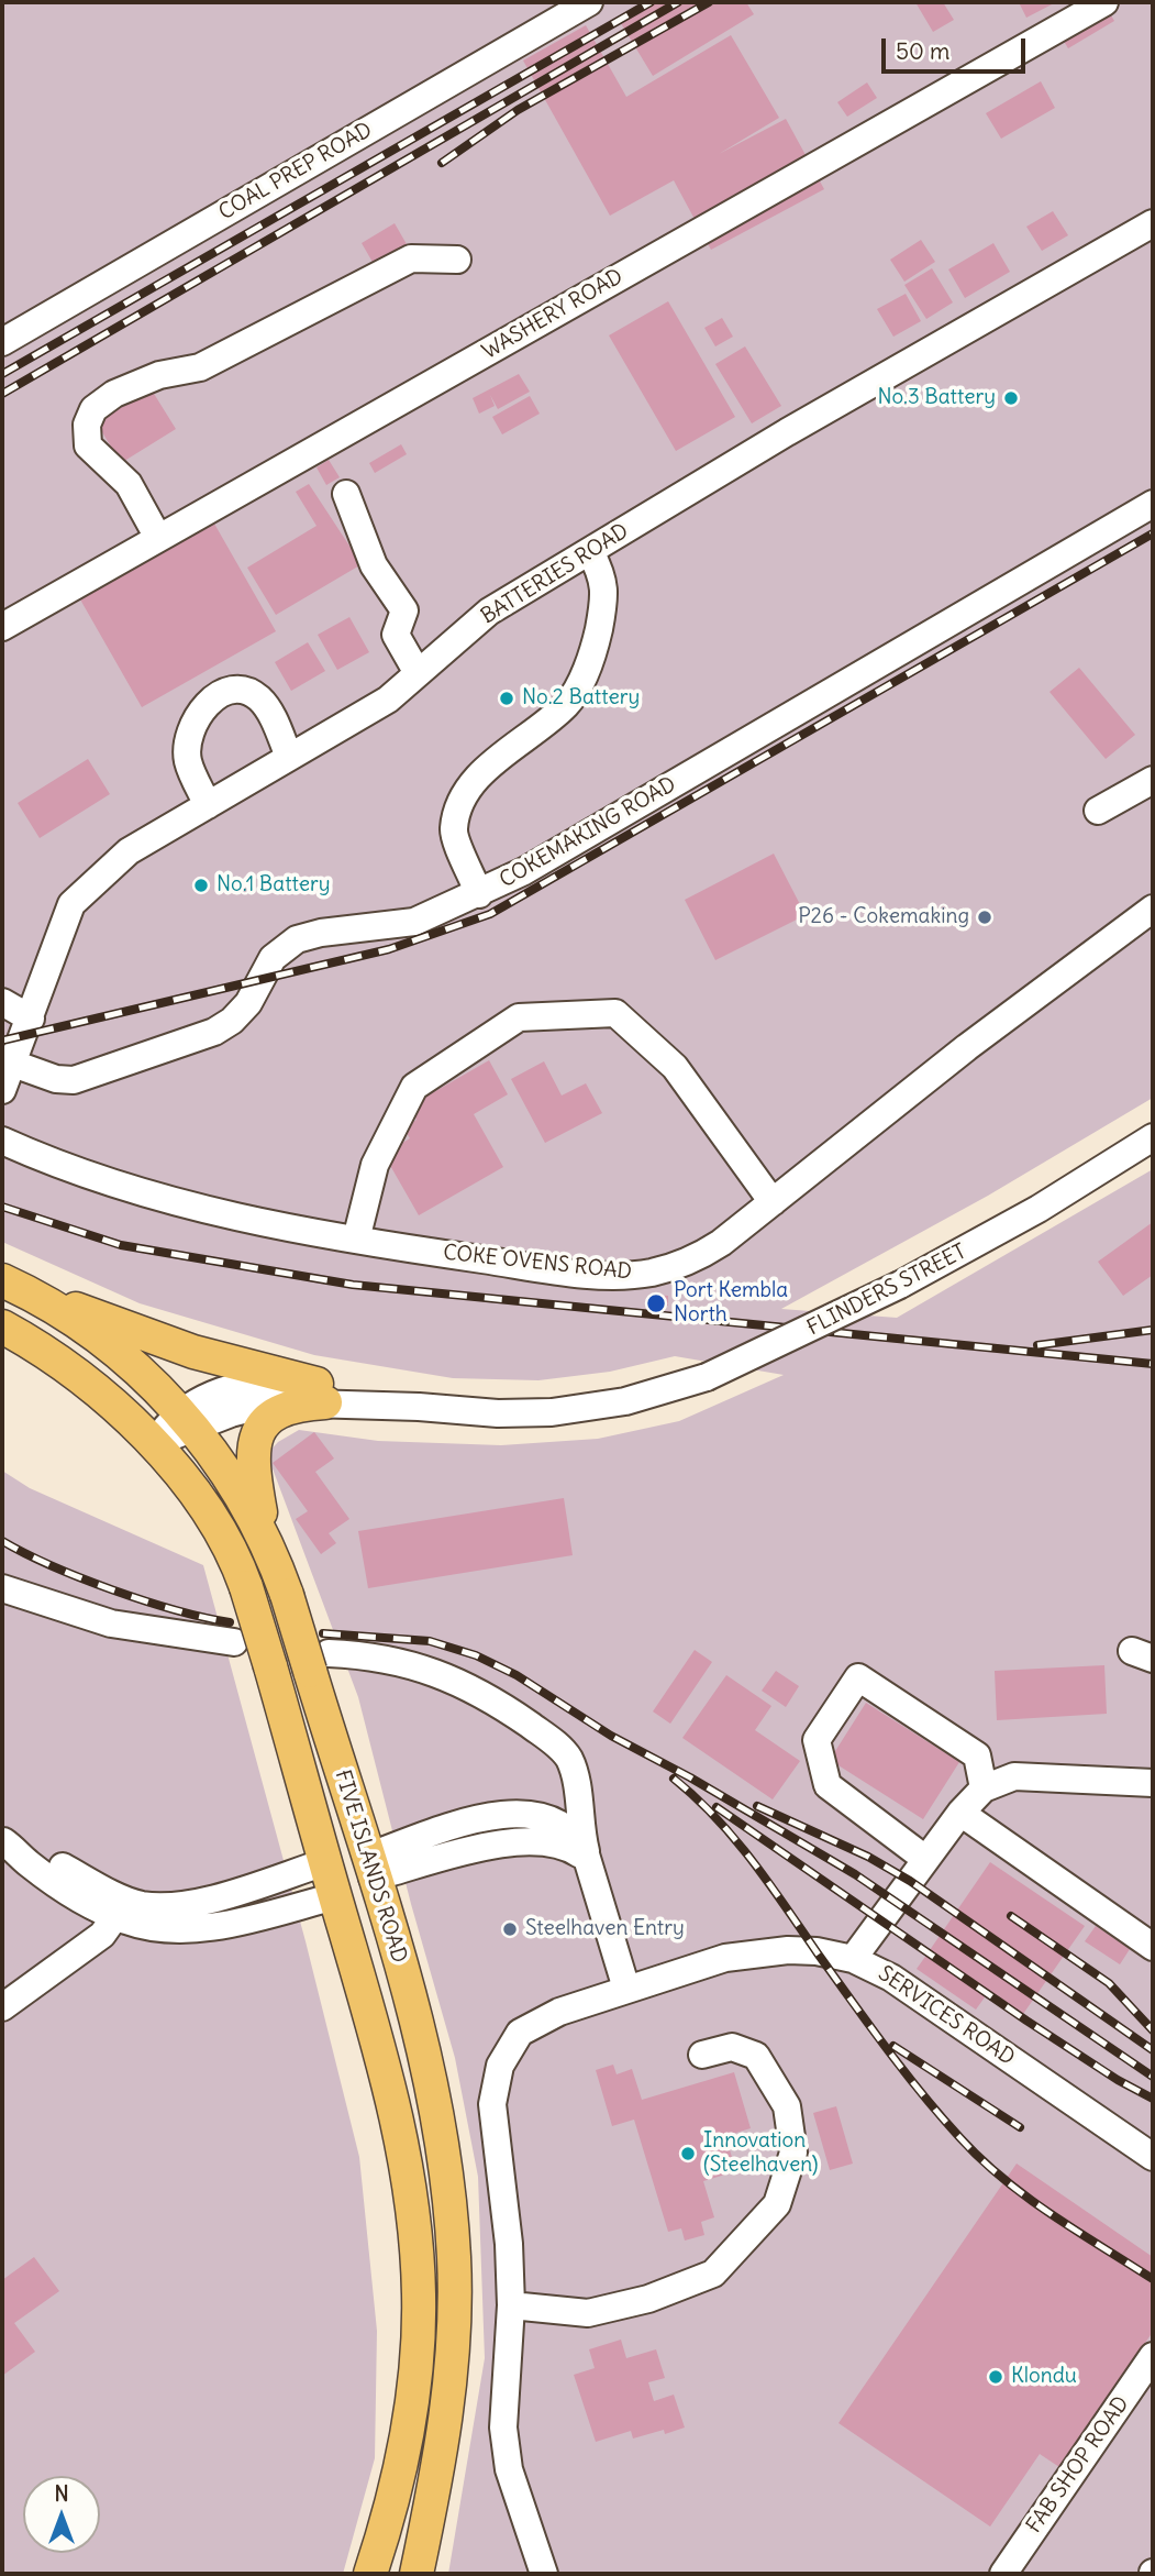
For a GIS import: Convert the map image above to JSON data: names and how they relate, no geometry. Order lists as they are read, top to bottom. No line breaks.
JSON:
{"streets":{"main road":["FIVE ISLANDS ROAD"],"street":["COAL PREP ROAD","WASHERY ROAD","BATTERIES ROAD","COKEMAKING ROAD","COKE OVENS ROAD","FLINDERS STREET","SERVICES ROAD","FAB SHOP ROAD"]},"crossings":[["BATTERIES ROAD","COKEMAKING ROAD"],["FLINDERS STREET","FIVE ISLANDS ROAD"]],"places":["No.3 Battery","No.2 Battery","No.1 Battery","P26 - Cokemaking","Port Kembla North","Steelhaven Entry","Innovation (Steelhaven)","Klondu"],"scale_bar":"50 m","north":"top"}
